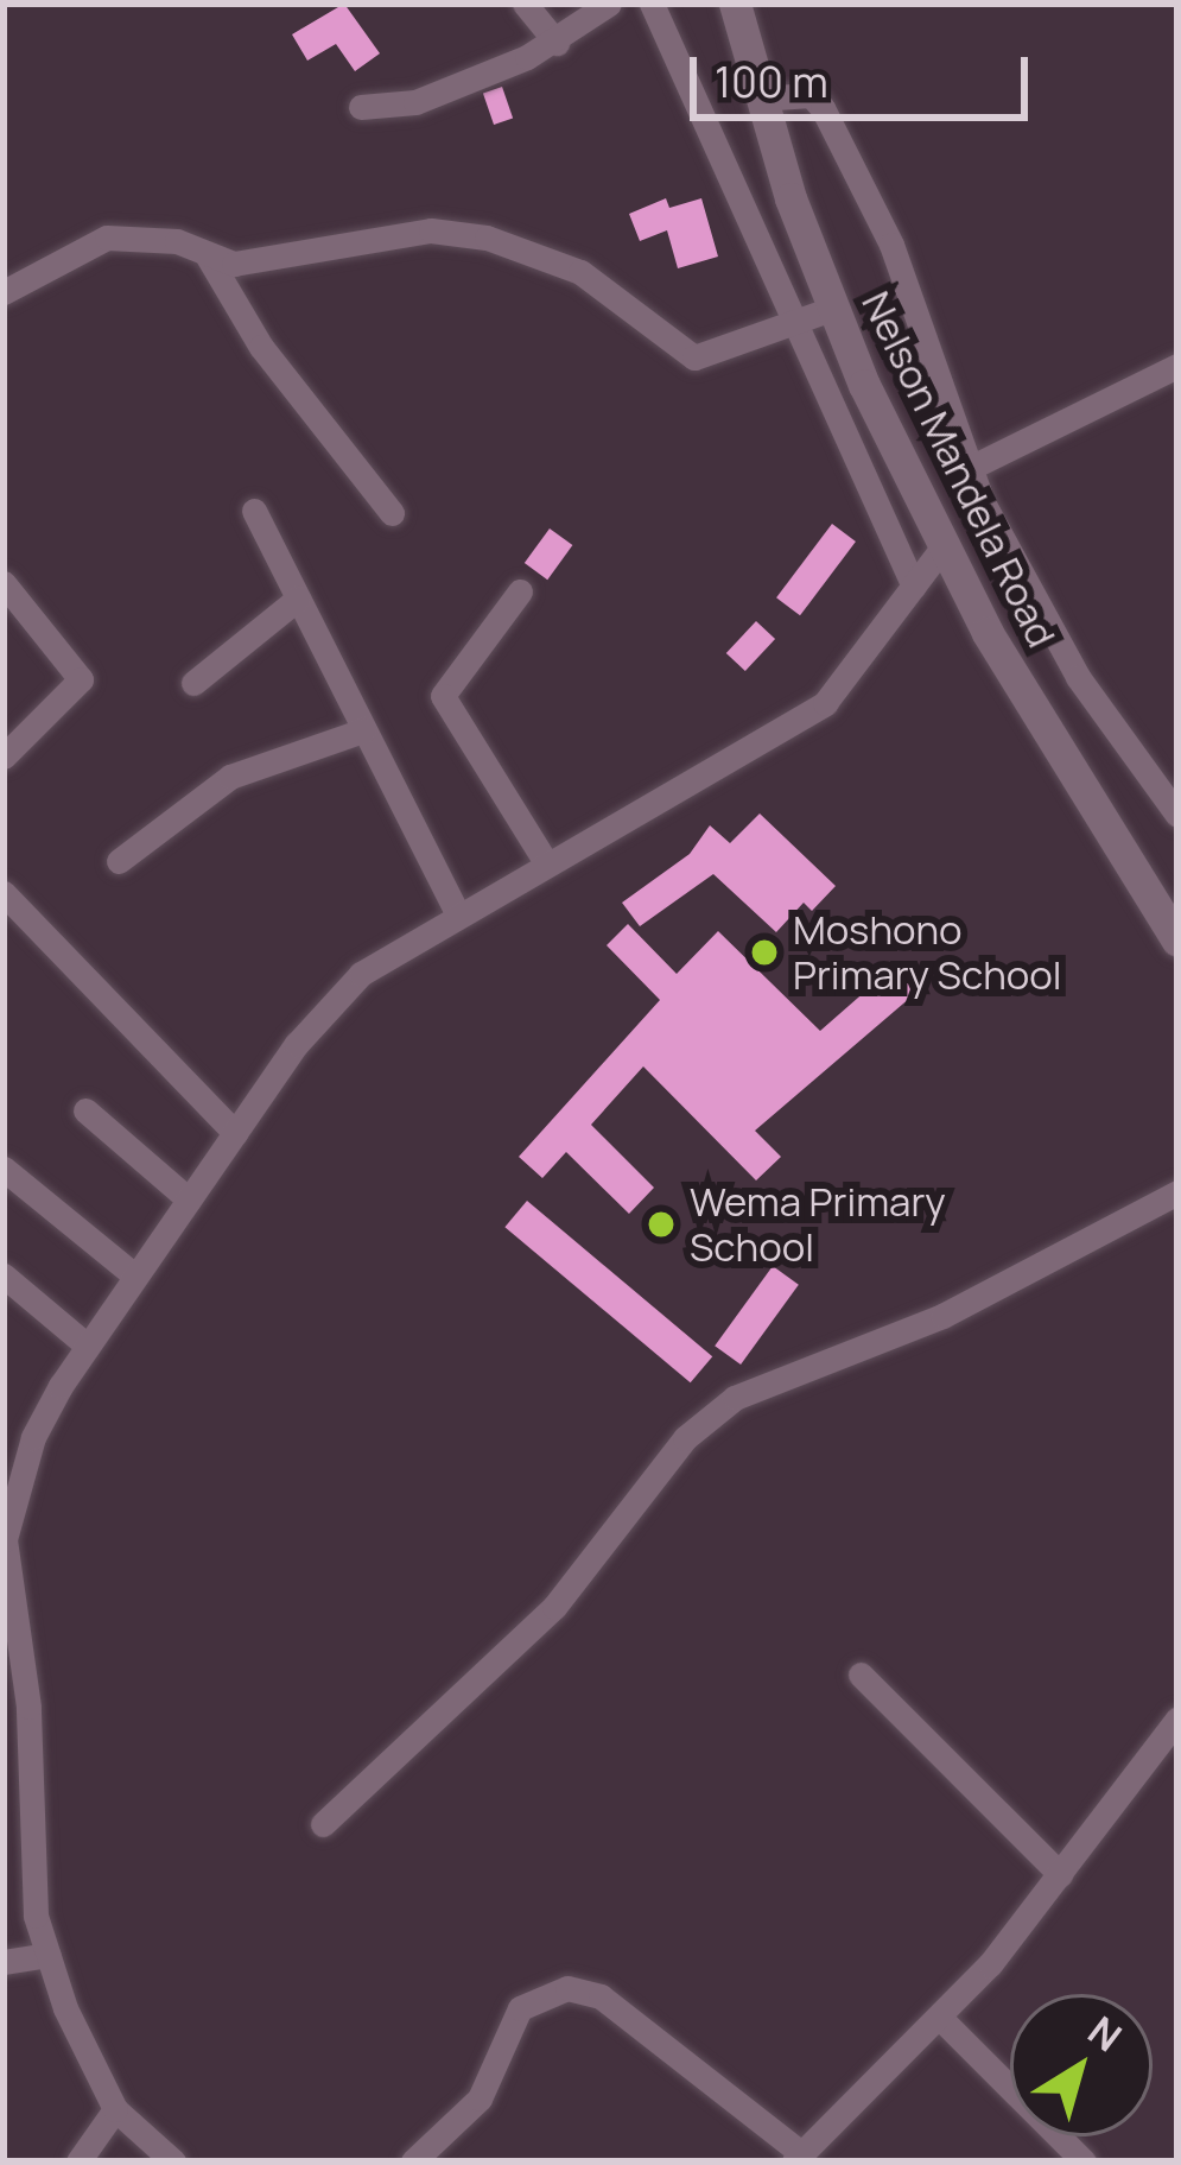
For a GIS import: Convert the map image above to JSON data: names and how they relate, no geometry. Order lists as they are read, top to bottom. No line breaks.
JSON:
{"streets":{"main road":["Nelson Mandela Road"]},"places":["Moshono Primary School","Wema Primary School"],"scale_bar":"100 m","north":"top right"}
